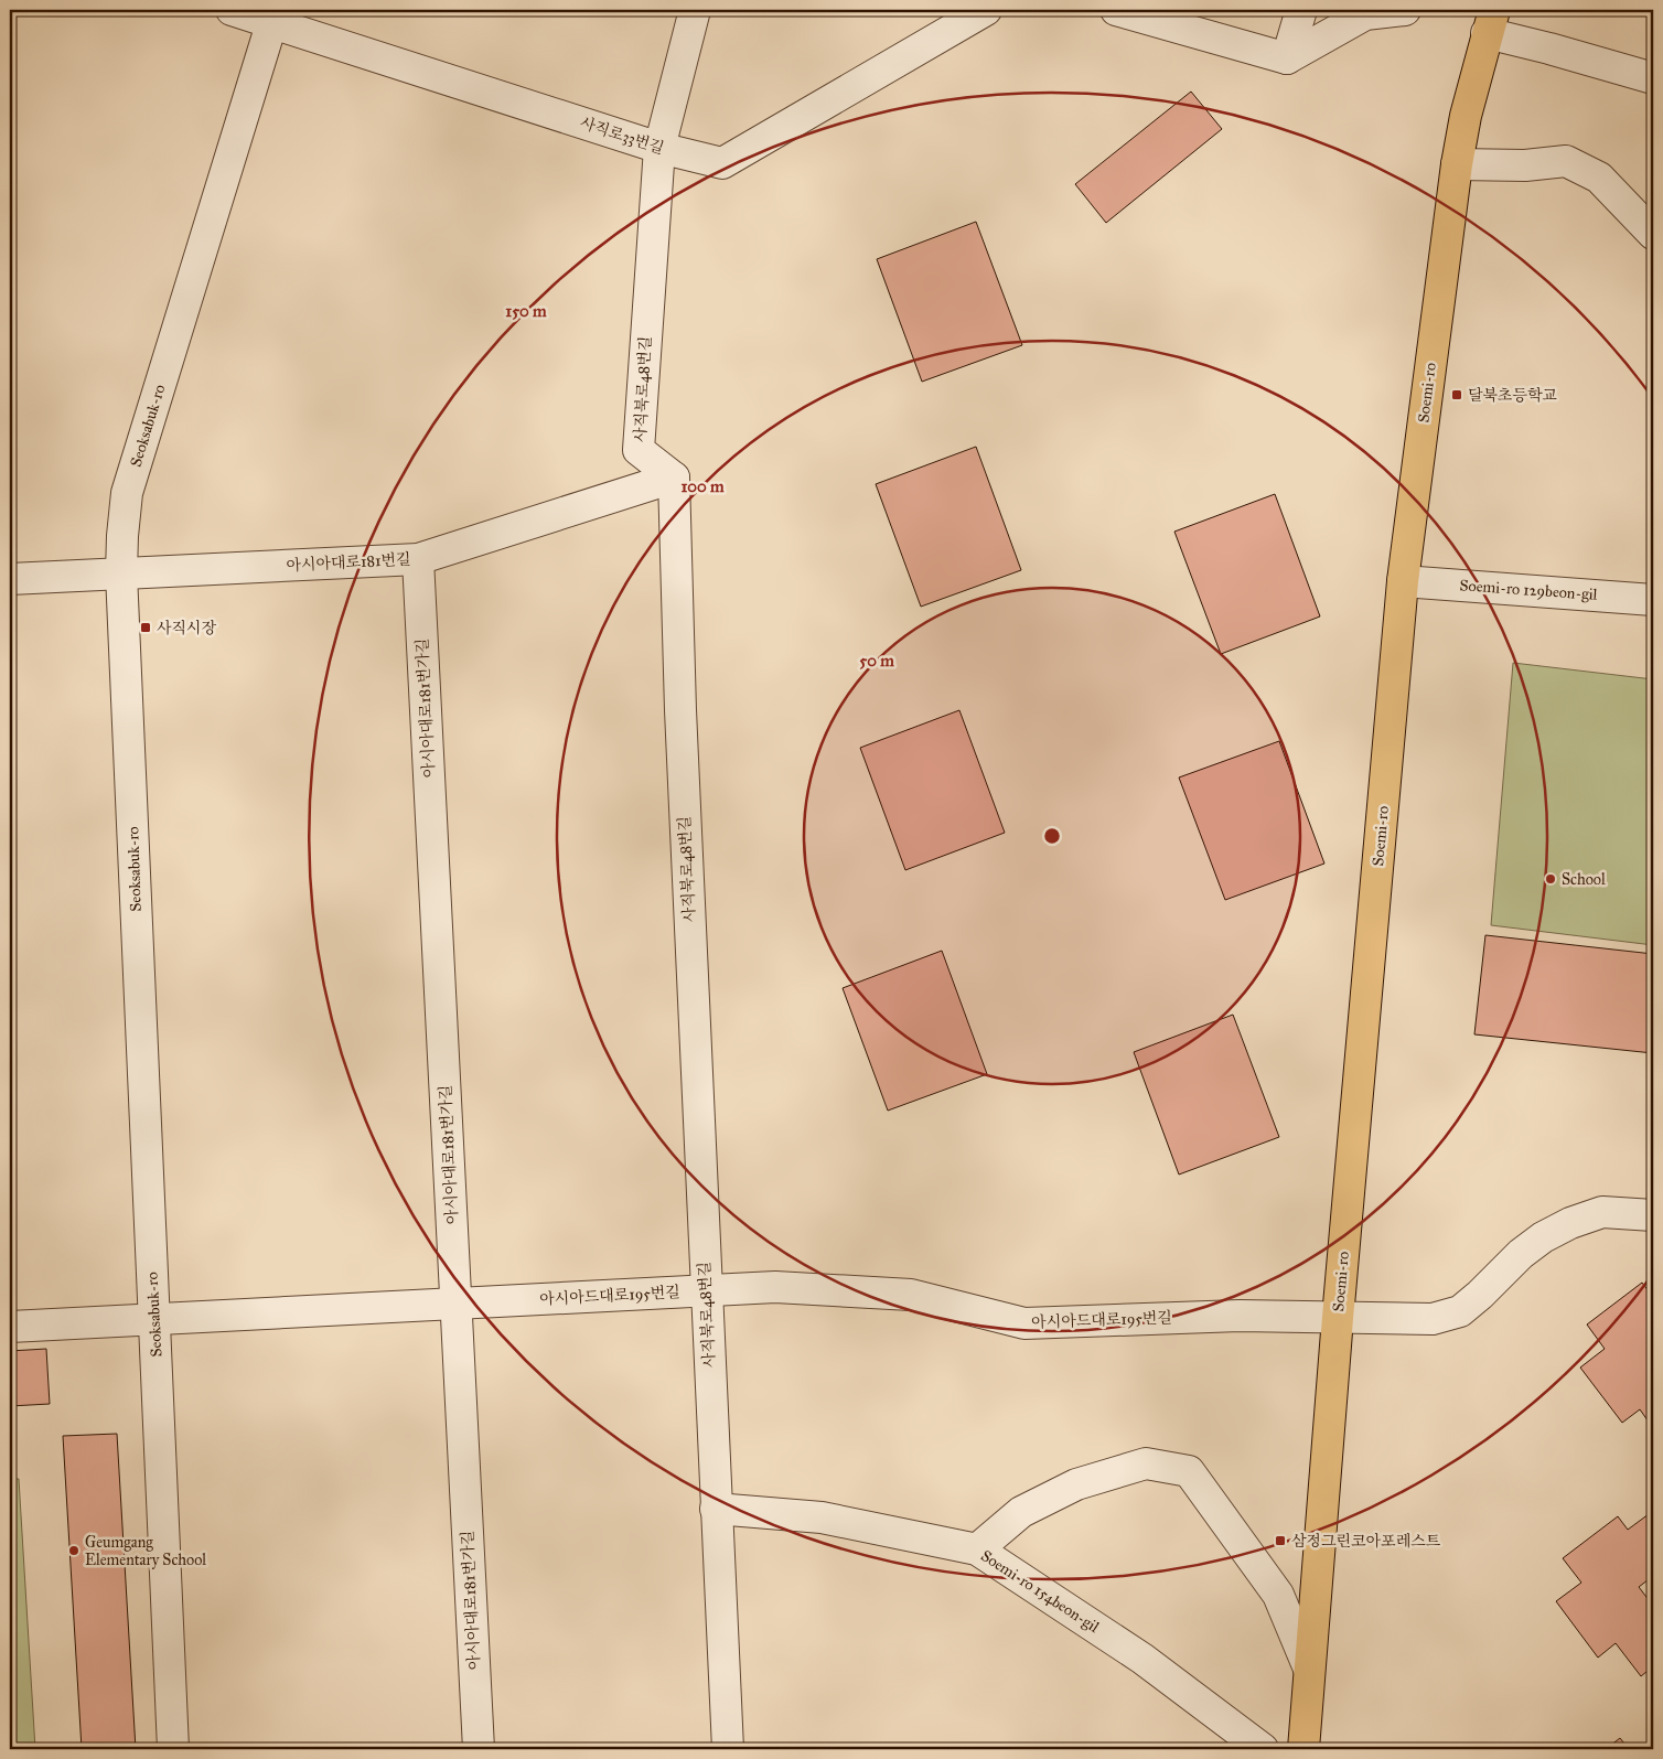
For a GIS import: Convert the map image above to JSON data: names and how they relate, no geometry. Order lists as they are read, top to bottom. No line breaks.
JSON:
{"streets":{"main road":["Soemi-ro"],"street":["사직로33번길","사직북로48번길","Seoksabuk-ro","아시아대로181번길","Soemi-ro 129beon-gil","아시아대로181번가길","아시아드대로195번길","Soemi-ro 154beon-gil"]},"crossings":[["사직로33번길","사직북로48번길"],["사직로33번길","Seoksabuk-ro"],["사직북로48번길","아시아대로181번길"],["사직북로48번길","아시아드대로195번길"],["사직북로48번길","Soemi-ro 154beon-gil"],["Soemi-ro","Soemi-ro 129beon-gil"],["Soemi-ro","아시아드대로195번길"],["Soemi-ro","Soemi-ro 154beon-gil"],["Seoksabuk-ro","아시아대로181번길"],["Seoksabuk-ro","아시아드대로195번길"],["아시아대로181번길","아시아대로181번가길"],["아시아대로181번가길","아시아드대로195번길"]],"places":{"transit":["달북초등학교","사직시장","삼정그린코아포레스트"],"other":["School","Geumgang Elementary School"]},"rings":["150 m","100 m","50 m"]}
